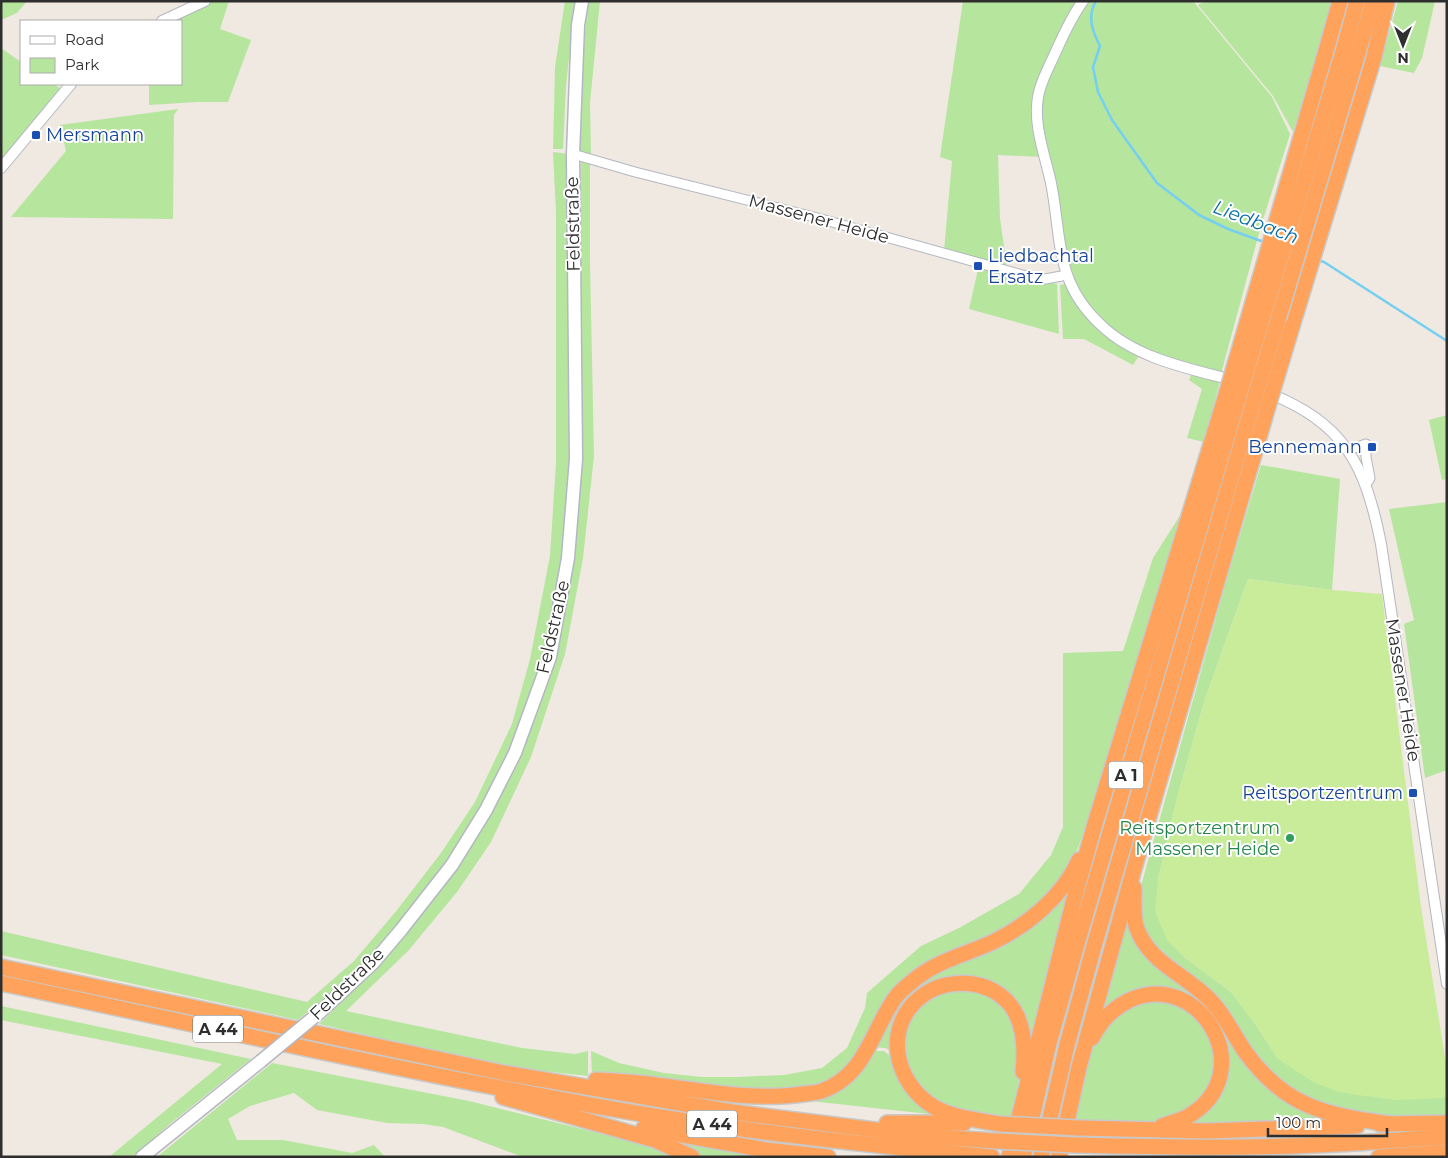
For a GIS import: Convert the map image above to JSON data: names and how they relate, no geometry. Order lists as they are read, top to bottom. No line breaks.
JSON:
{"streets":{"highway":["A 1","A 44"],"main road":["Feldstraße"],"street":["Massener Heide"]},"crossings":[["Massener Heide","Feldstraße"]],"water":["Liedbach"],"places":{"transit":["Mersmann","Liedbachtal Ersatz","Bennemann","Reitsportzentrum"],"other":["Reitsportzentrum Massener Heide"]},"legend":["Road","Park"],"scale_bar":"100 m","north":"bottom"}
